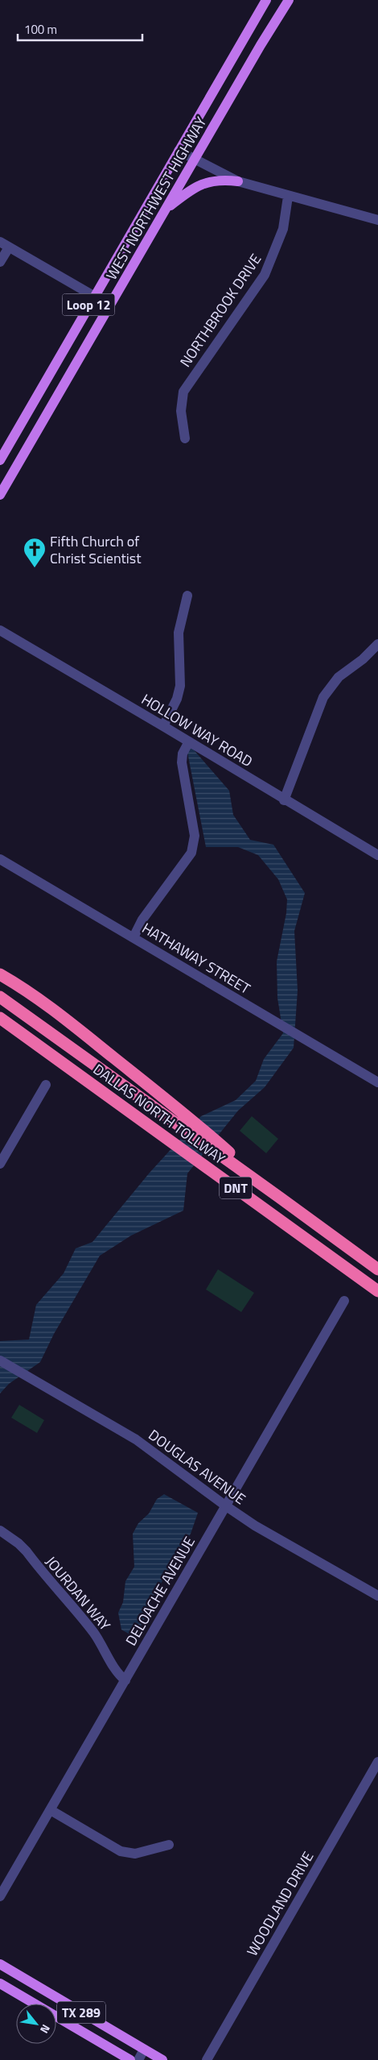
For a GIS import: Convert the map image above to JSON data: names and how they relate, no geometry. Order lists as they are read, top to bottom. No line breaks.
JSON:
{"streets":{"highway":["DALLAS NORTH TOLLWAY","DNT"],"main road":["WEST NORTHWEST HIGHWAY","Loop 12","TX 289"],"street":["NORTHBROOK DRIVE","HOLLOW WAY ROAD","HATHAWAY STREET","DOUGLAS AVENUE","DELOACHE AVENUE","JOURDAN WAY","WOODLAND DRIVE"]},"crossings":[["DOUGLAS AVENUE","DELOACHE AVENUE"],["DELOACHE AVENUE","JOURDAN WAY"]],"places":{"church":["Fifth Church of Christ Scientist"]},"scale_bar":"100 m","north":"bottom right"}
